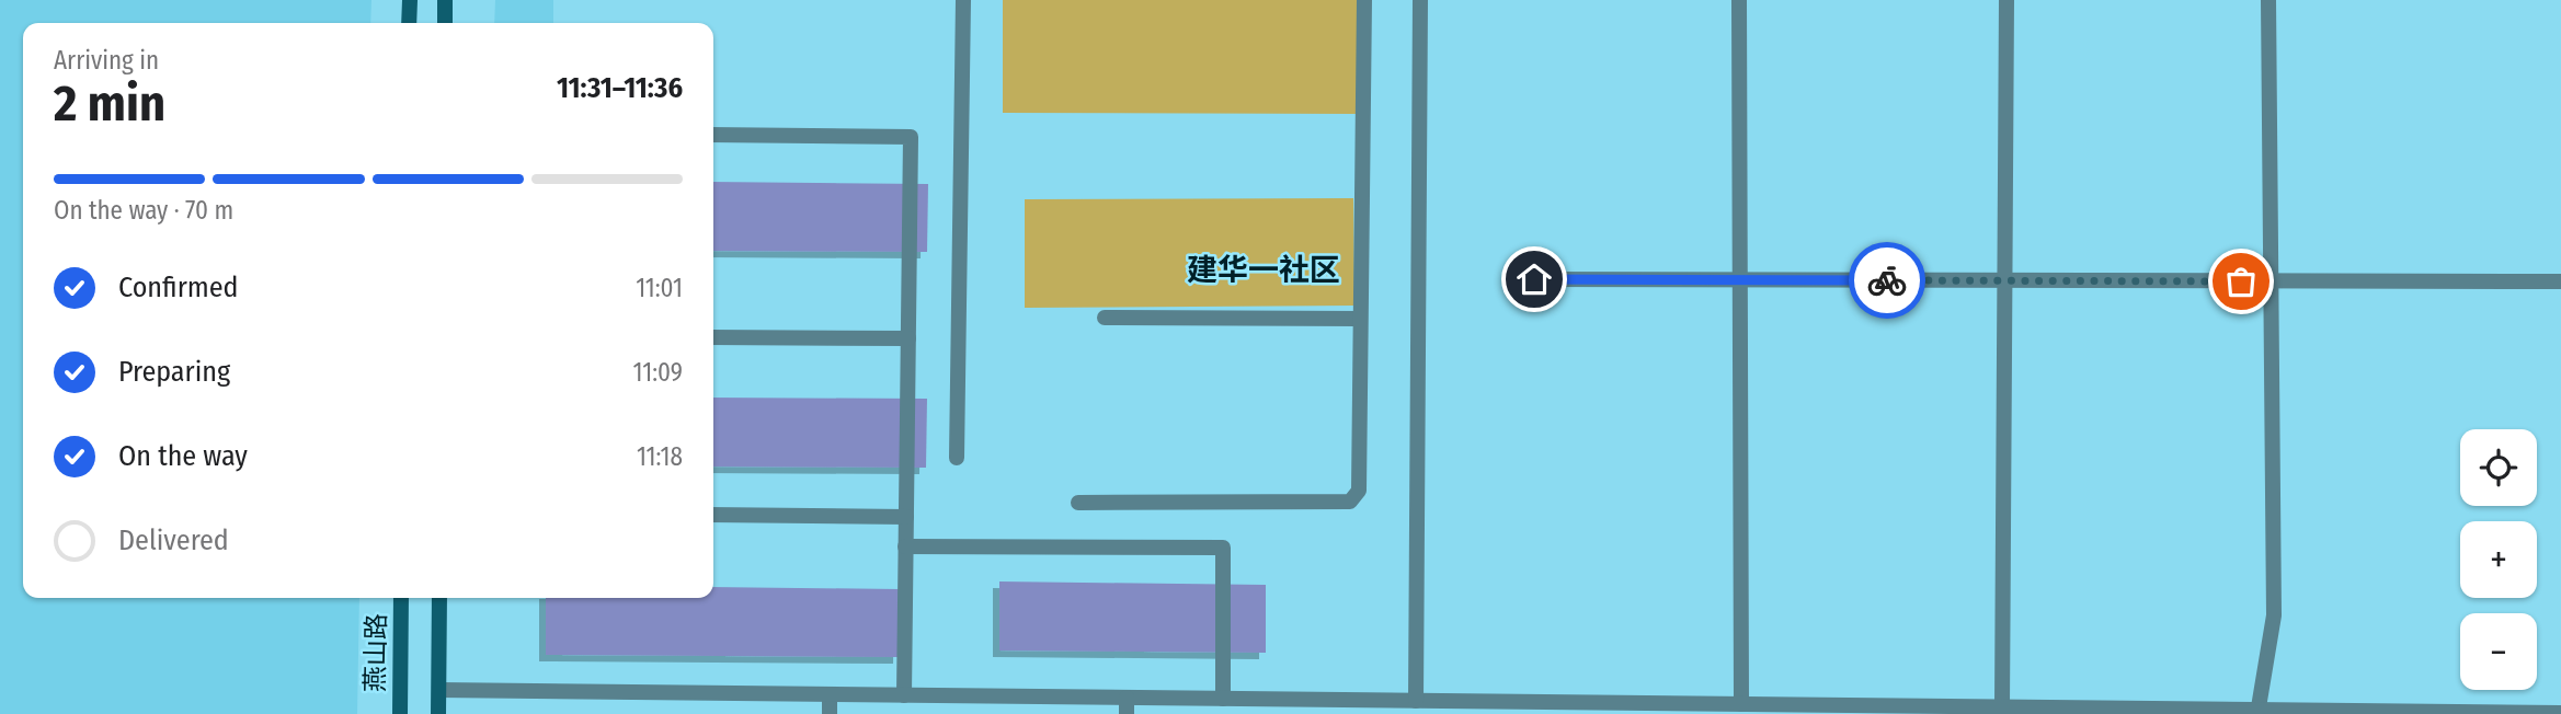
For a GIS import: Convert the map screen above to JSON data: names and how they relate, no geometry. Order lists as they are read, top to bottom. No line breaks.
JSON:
{"streets":{"main road":["燕山路"]},"districts":["建华一社区"],"page":{"heading":["2 min","Arriving in","11:31–11:36"],"bar":"On the way · 70 m","list":[["Confirmed","11:01"],["Preparing","11:09"],["On the way","11:18"],"Delivered"],"map_buttons":["+","−"]}}
